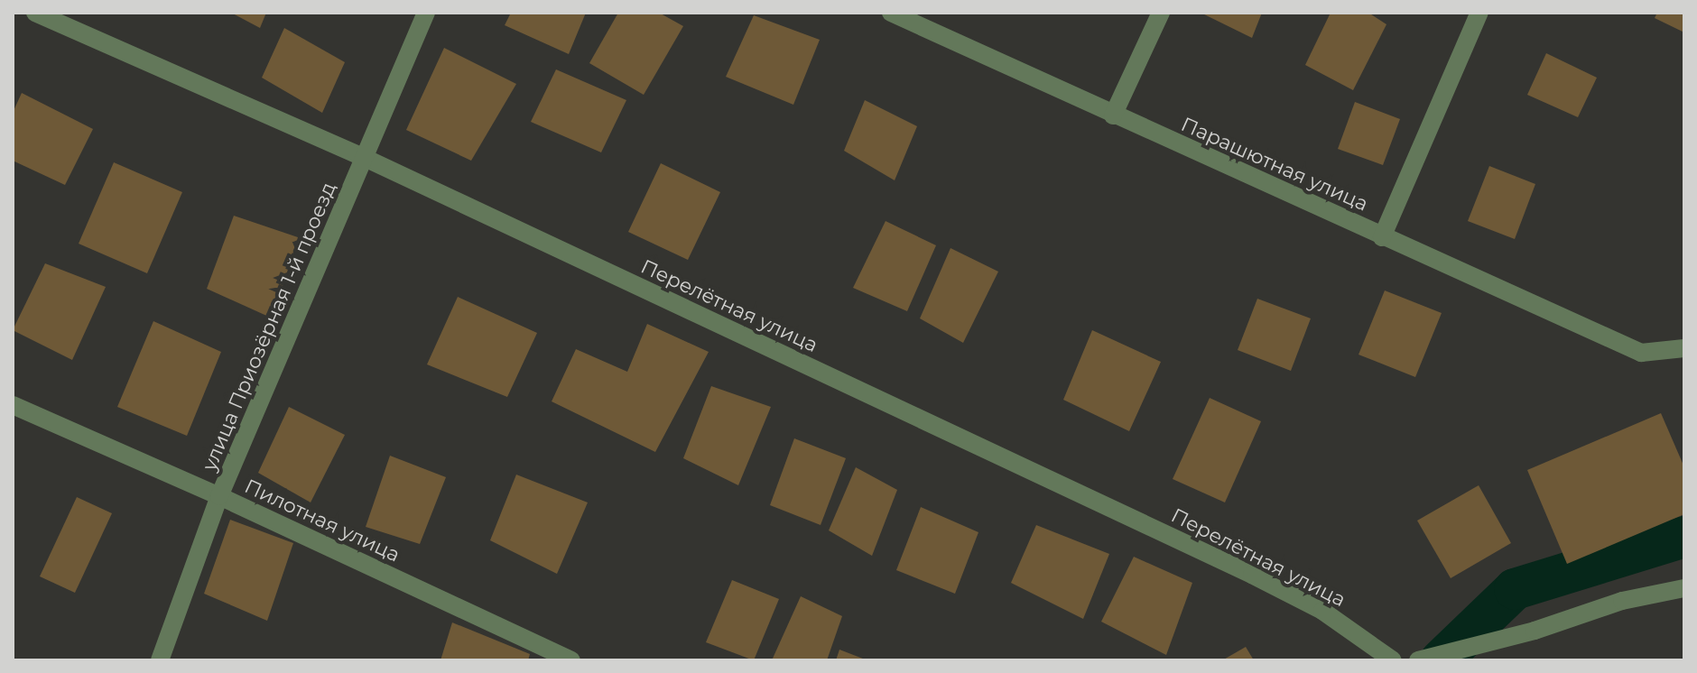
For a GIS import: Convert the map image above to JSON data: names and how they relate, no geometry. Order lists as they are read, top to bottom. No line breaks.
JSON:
{"streets":{"street":["Парашютная улица","Перелётная улица","улица Приозёрная 1-й проезд","Пилотная улица"]},"crossings":[["Перелётная улица","улица Приозёрная 1-й проезд"],["улица Приозёрная 1-й проезд","Пилотная улица"]]}
